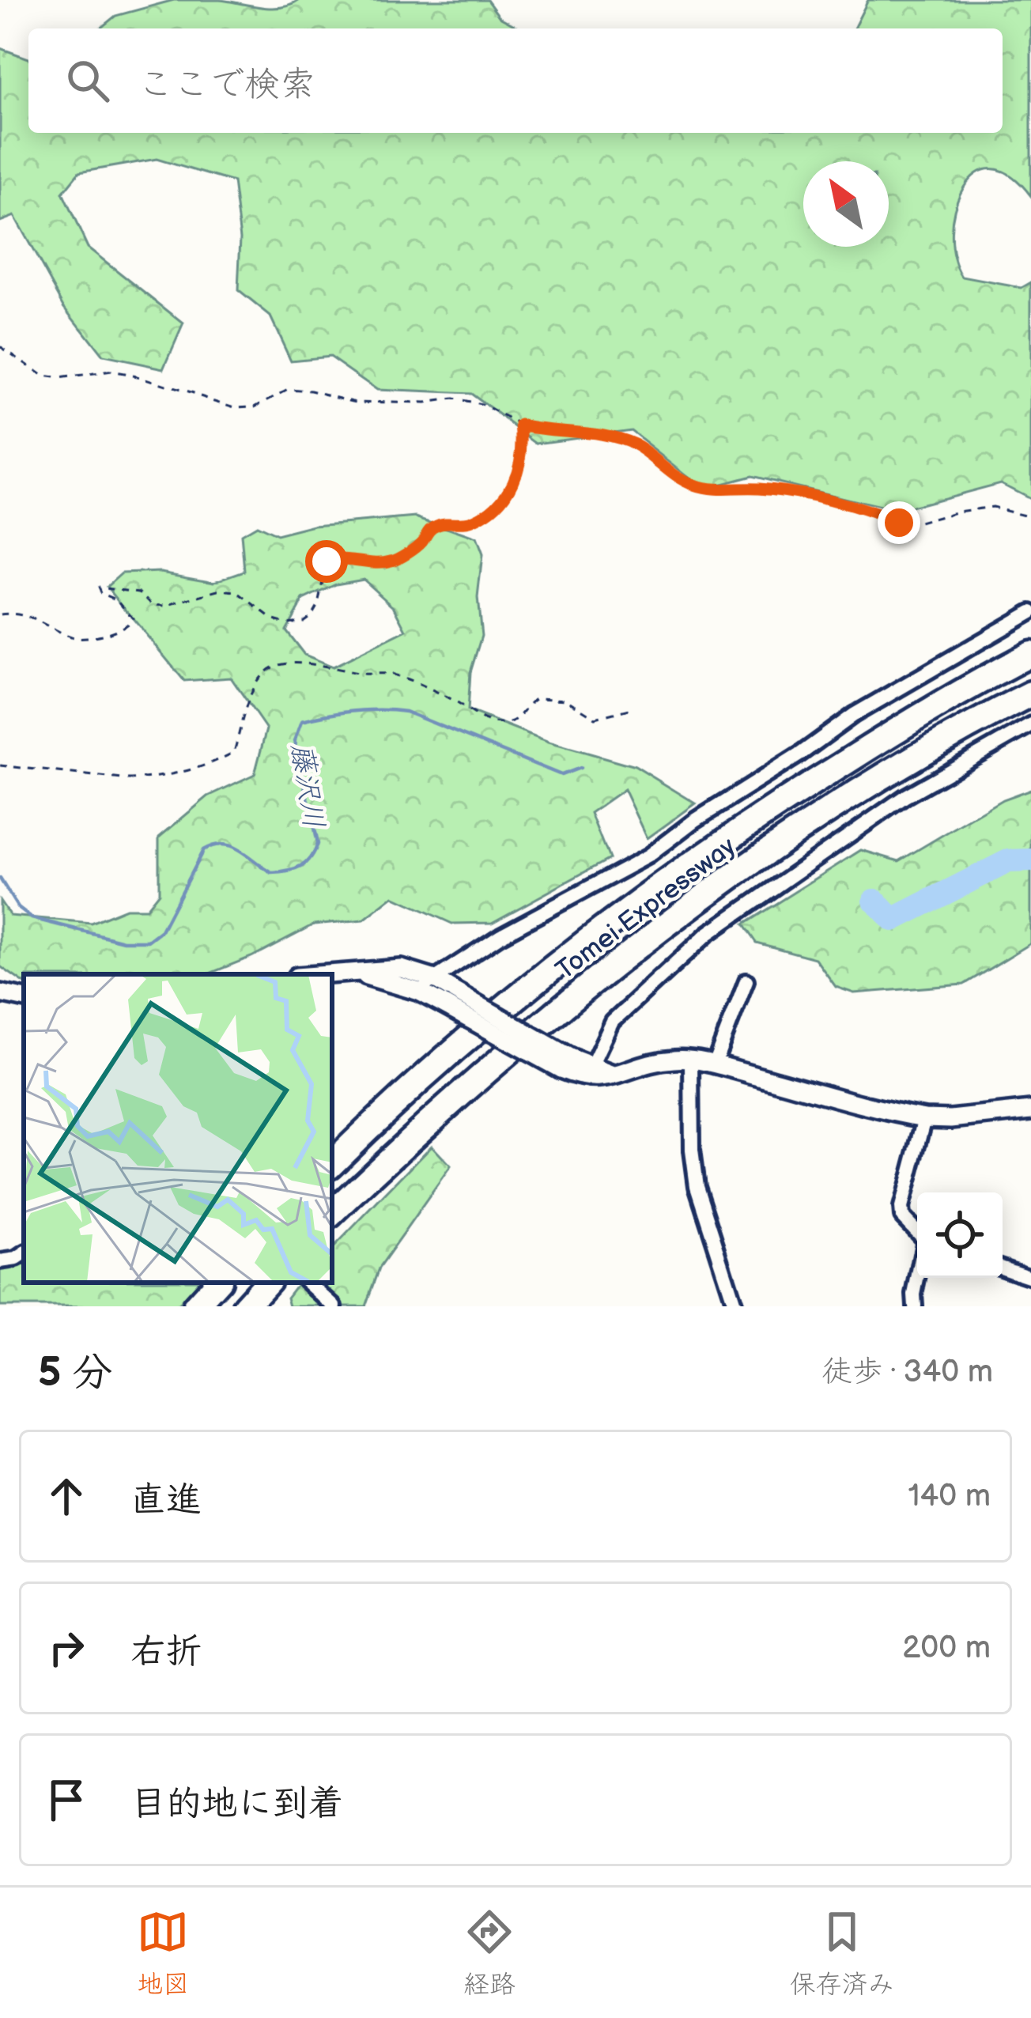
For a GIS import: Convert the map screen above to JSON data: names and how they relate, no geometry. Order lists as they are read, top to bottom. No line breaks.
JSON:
{"streets":{"highway":["Tomei Expressway"]},"water":["藤沢川"],"north":"top left","page":{"search":"ここで検索","heading":["5 分","徒歩 · 340 m"],"list":[["直進","140 m"],["右折","200 m"],"目的地に到着"],"nav":["地図","経路","保存済み"]}}
